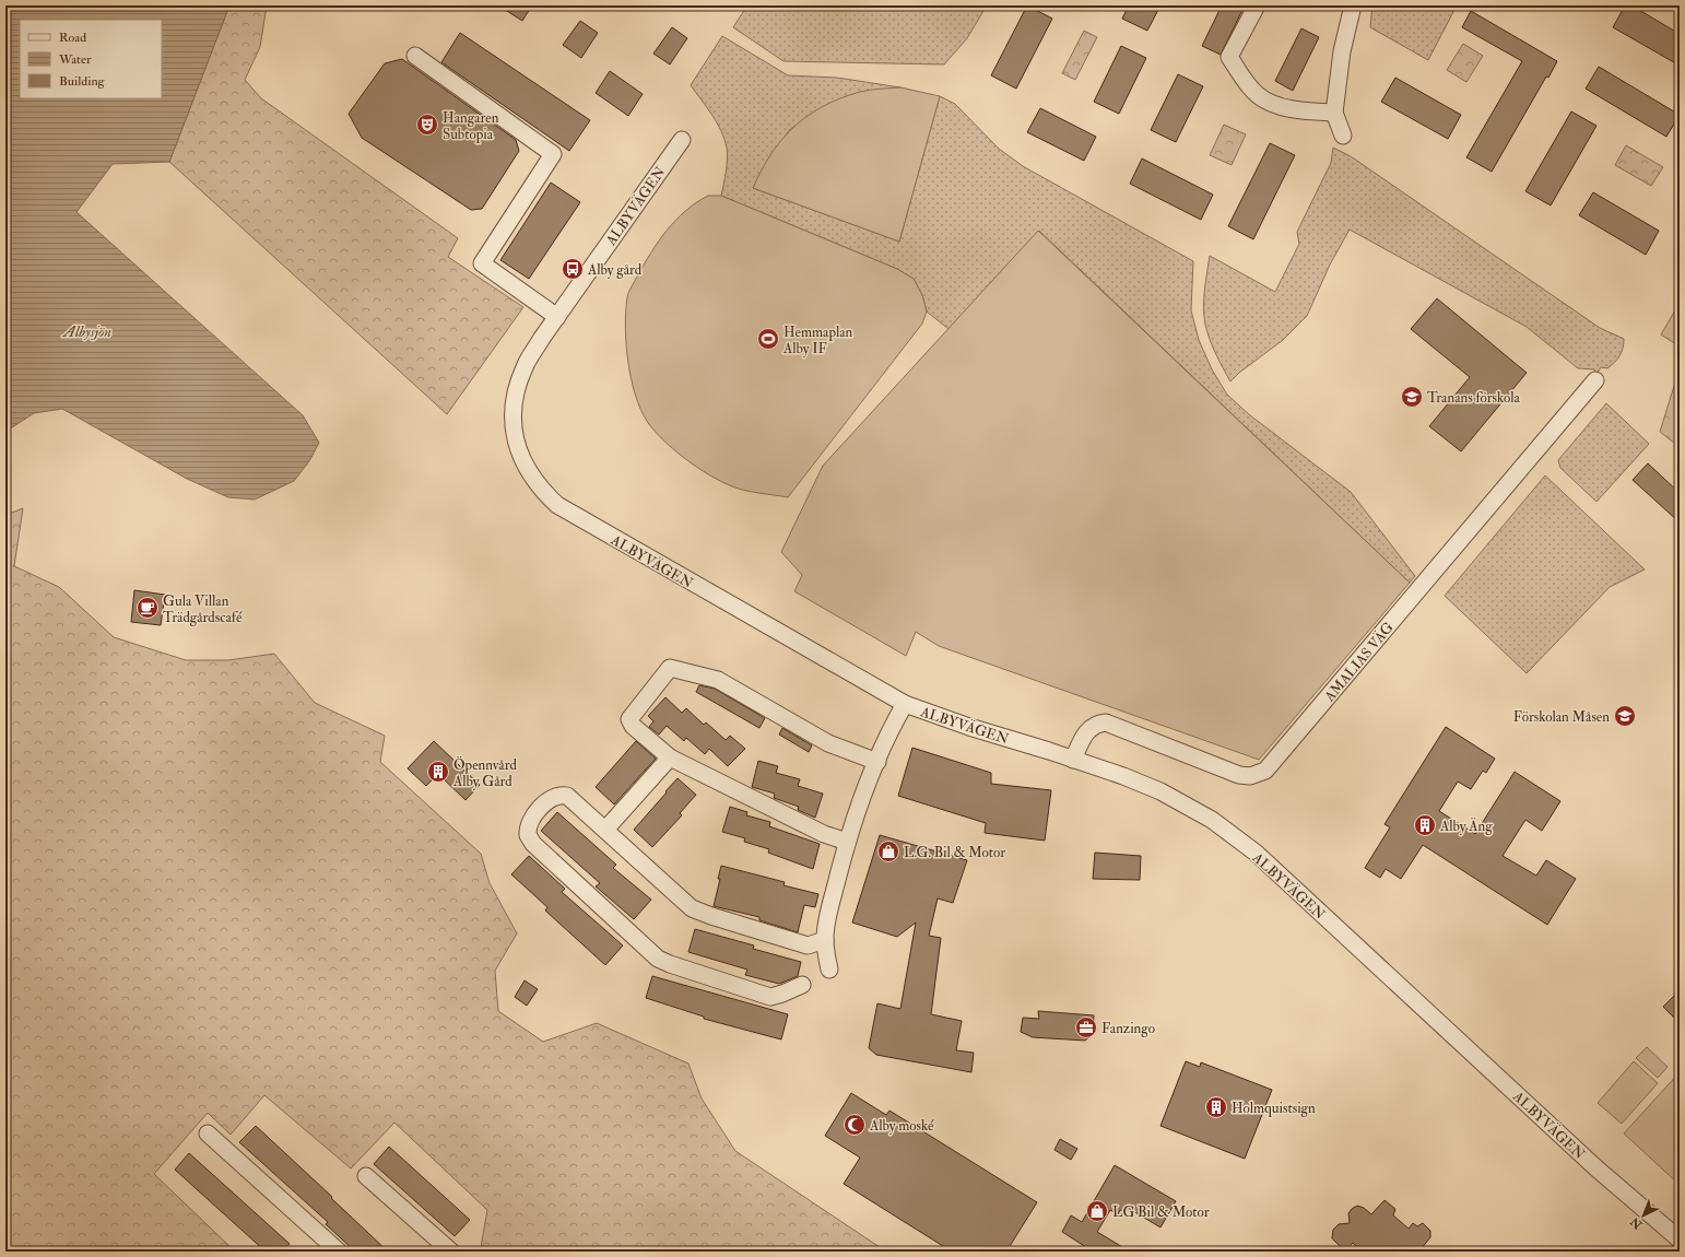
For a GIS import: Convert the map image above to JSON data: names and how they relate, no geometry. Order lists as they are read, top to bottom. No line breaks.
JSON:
{"streets":{"street":["ALBYVÄGEN","AMALIAS VÄG"]},"crossings":[["ALBYVÄGEN","AMALIAS VÄG"]],"water":["Albysjön"],"places":{"theatre":["Hangaren Subtopia"],"bus stop":["Alby gård"],"sports":["Hemmaplan Alby IF"],"school or university":["Tranans förskola","Förskolan Måsen"],"cafe":["Gula Villan Trädgårdscafé"],"building":["Öpennvård Alby Gård","Alby Äng","Holmquistsign"],"shop":["L.G. Bil & Motor","LG Bil & Motor"],"office":["Fanzingo"],"mosque":["Alby moské"]},"legend":["Road","Water","Building"],"north":"bottom left"}
